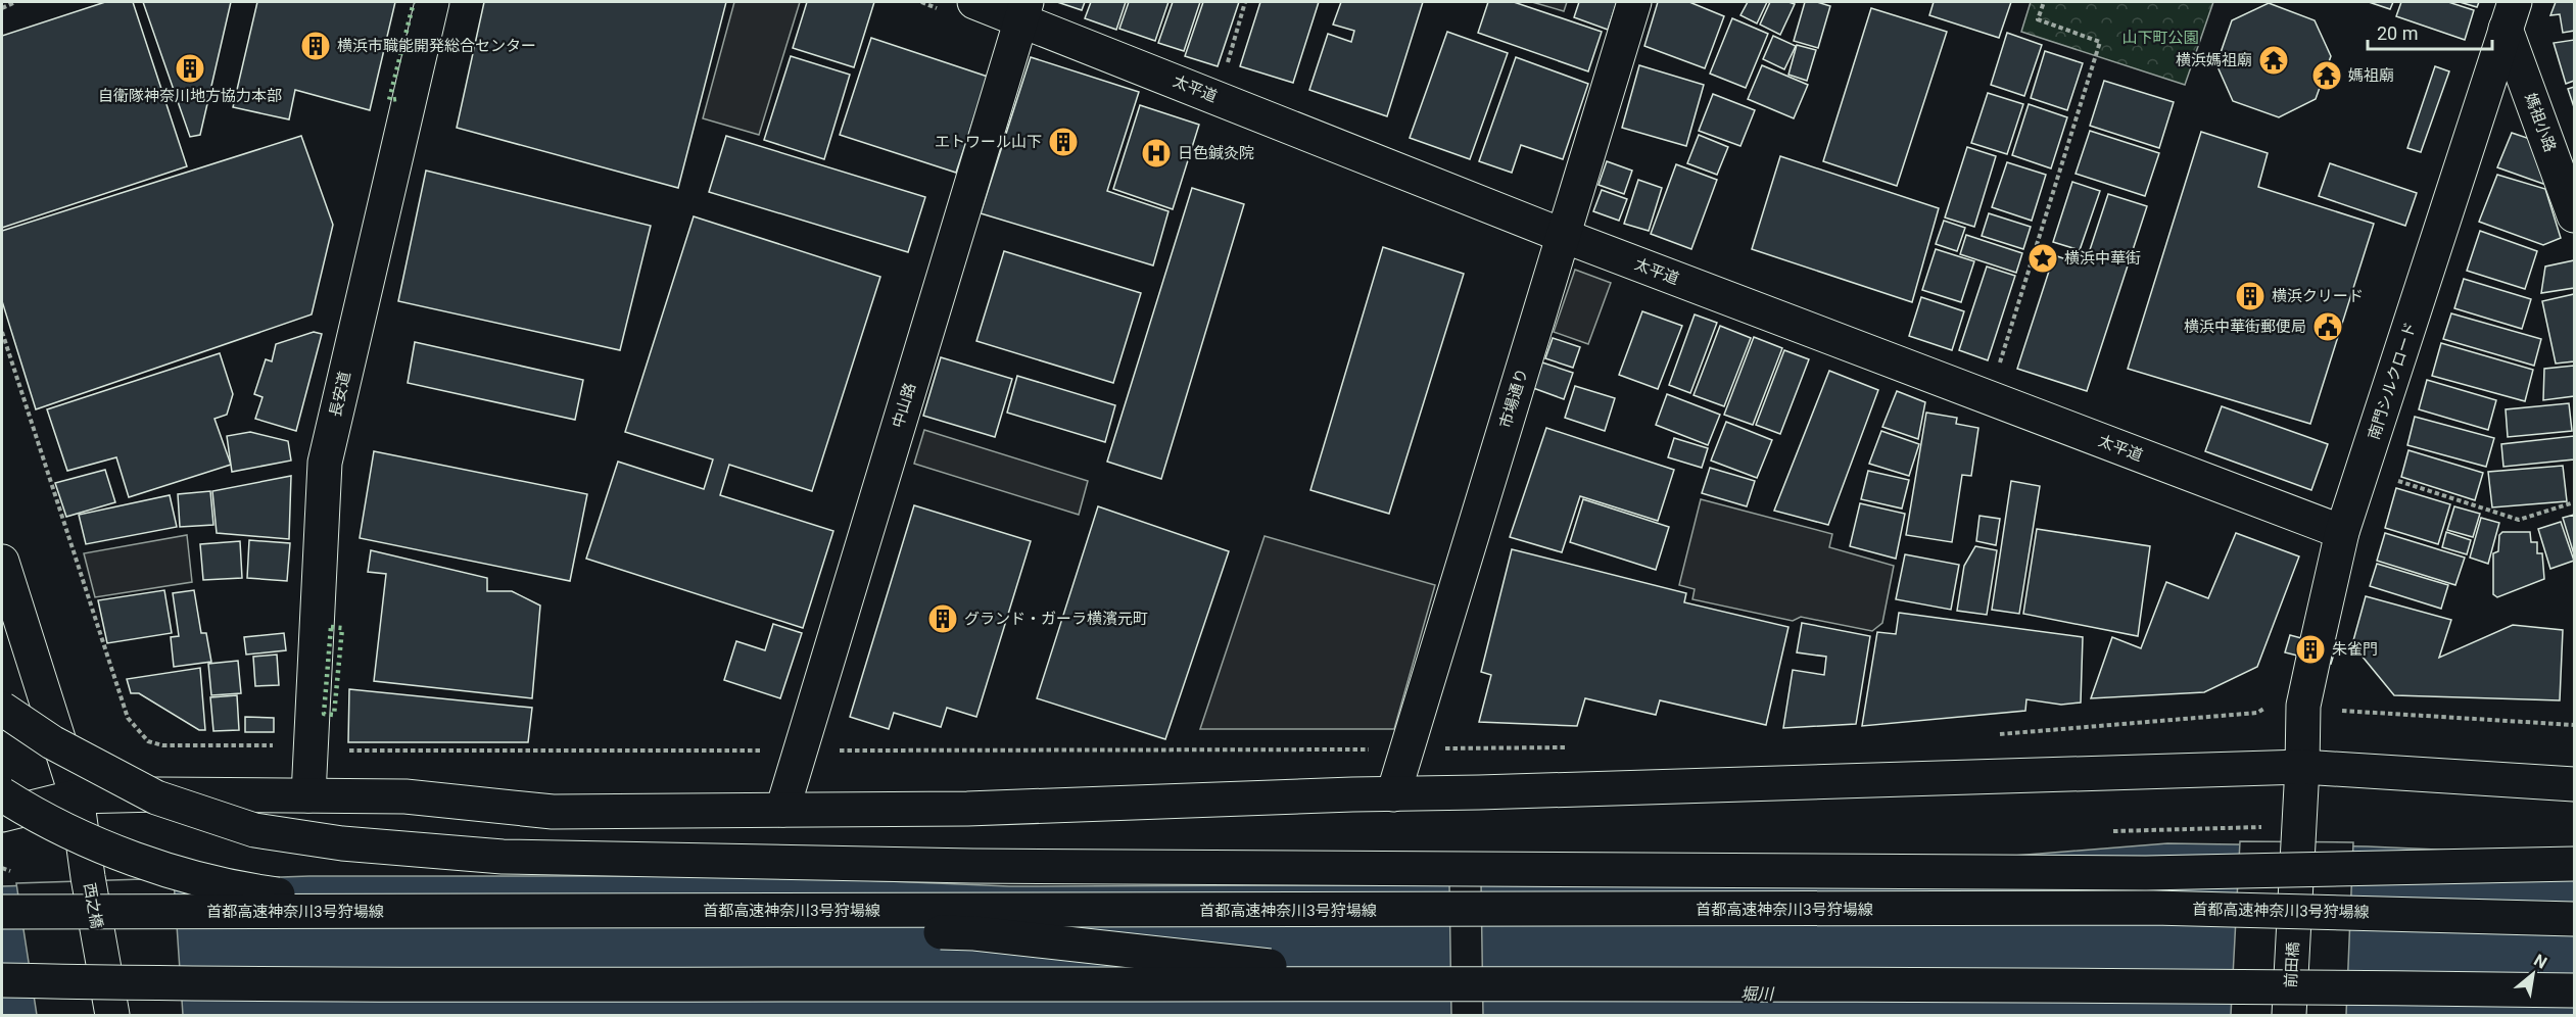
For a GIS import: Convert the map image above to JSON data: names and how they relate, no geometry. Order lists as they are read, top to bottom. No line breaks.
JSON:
{"streets":{"main road":["太平道","媽祖小路","南門シルクロード","長安道","市場通り","中山路","西之橋","首都高速神奈川3号狩場線","前田橋"]},"crossings":[["太平道","南門シルクロード"],["太平道","市場通り"],["太平道","中山路"],["媽祖小路","南門シルクロード"],["南門シルクロード","前田橋"]],"water":["堀川"],"parks":["山下町公園"],"places":{"building":["横浜市職能開発総合センター","自衛隊神奈川地方協力本部","エトワール山下","横浜クリード","グランド・ガーラ横濱元町","朱雀門"],"temple":["横浜媽祖廟","媽祖廟"],"hospital":["日色鍼灸院"],"place":["横浜中華街"],"public building":["横浜中華街郵便局"]},"scale_bar":"20 m","north":"top right"}
